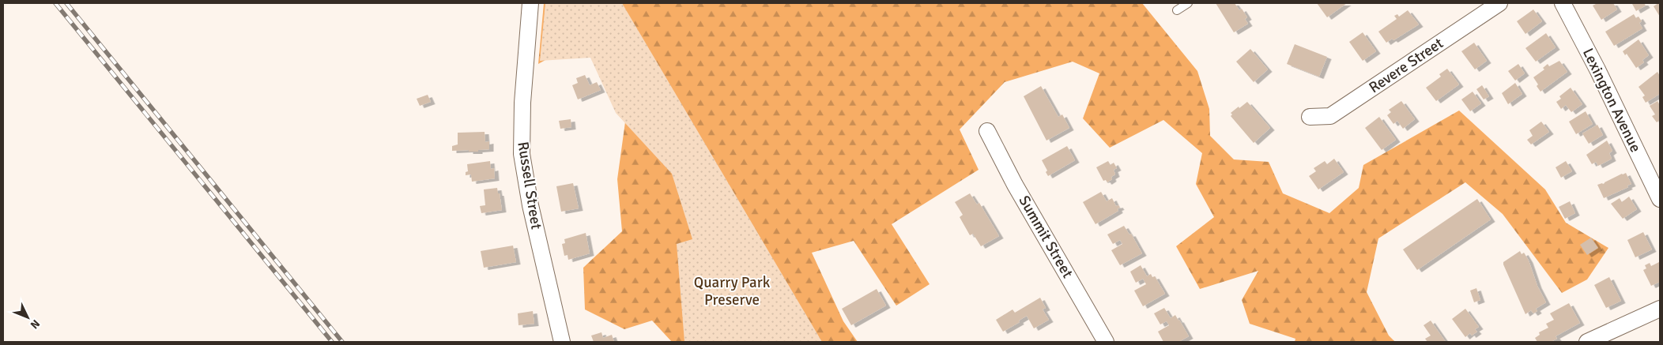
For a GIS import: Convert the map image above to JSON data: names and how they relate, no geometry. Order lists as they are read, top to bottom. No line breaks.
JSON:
{"streets":{"street":["Revere Street","Lexington Avenue","Russell Street","Summit Street"]},"parks":["Quarry Park Preserve"],"north":"bottom right"}
